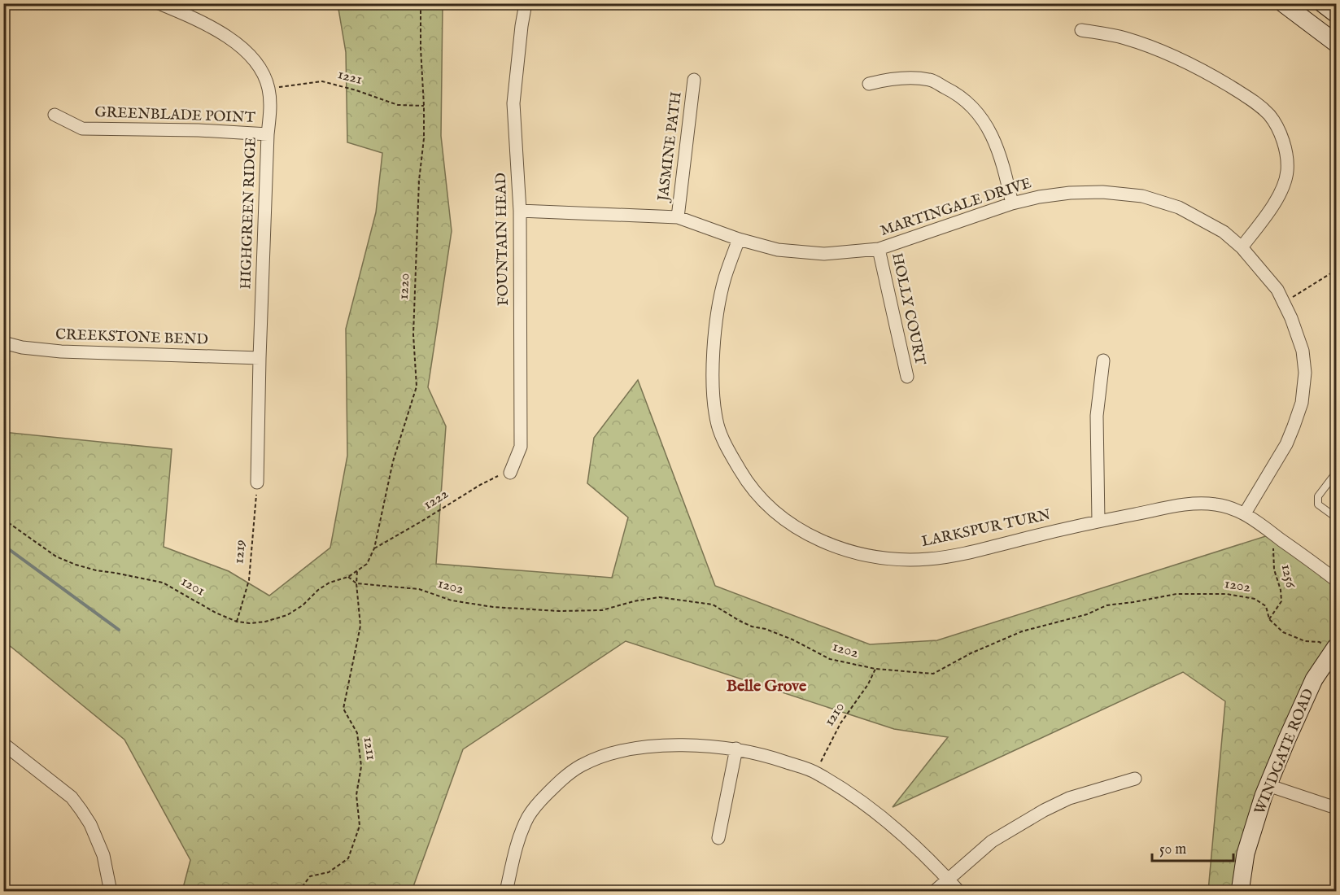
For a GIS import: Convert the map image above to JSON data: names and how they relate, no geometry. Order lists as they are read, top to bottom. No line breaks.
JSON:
{"streets":{"street":["GREENBLADE POINT","JASMINE PATH","MARTINGALE DRIVE","HIGHGREEN RIDGE","FOUNTAIN HEAD","HOLLY COURT","CREEKSTONE BEND","LARKSPUR TURN","WINDGATE ROAD"],"path":["1221","1220","1222","1219","1256","1202","1201","1210","1211"]},"crossings":[["1221","HIGHGREEN RIDGE"],["1221","1220"],["GREENBLADE POINT","HIGHGREEN RIDGE"],["JASMINE PATH","MARTINGALE DRIVE"],["MARTINGALE DRIVE","FOUNTAIN HEAD"],["MARTINGALE DRIVE","HOLLY COURT"],["MARTINGALE DRIVE","LARKSPUR TURN"],["HIGHGREEN RIDGE","CREEKSTONE BEND"],["HIGHGREEN RIDGE","1219"],["FOUNTAIN HEAD","1222"],["1220","1222"],["1220","1201"],["LARKSPUR TURN","1256"],["1219","1201"],["1256","1202"],["1202","1210"],["1202","1211"],["1202","WINDGATE ROAD"],["1201","1211"]],"districts":["Belle Grove"],"scale_bar":"50 m"}
